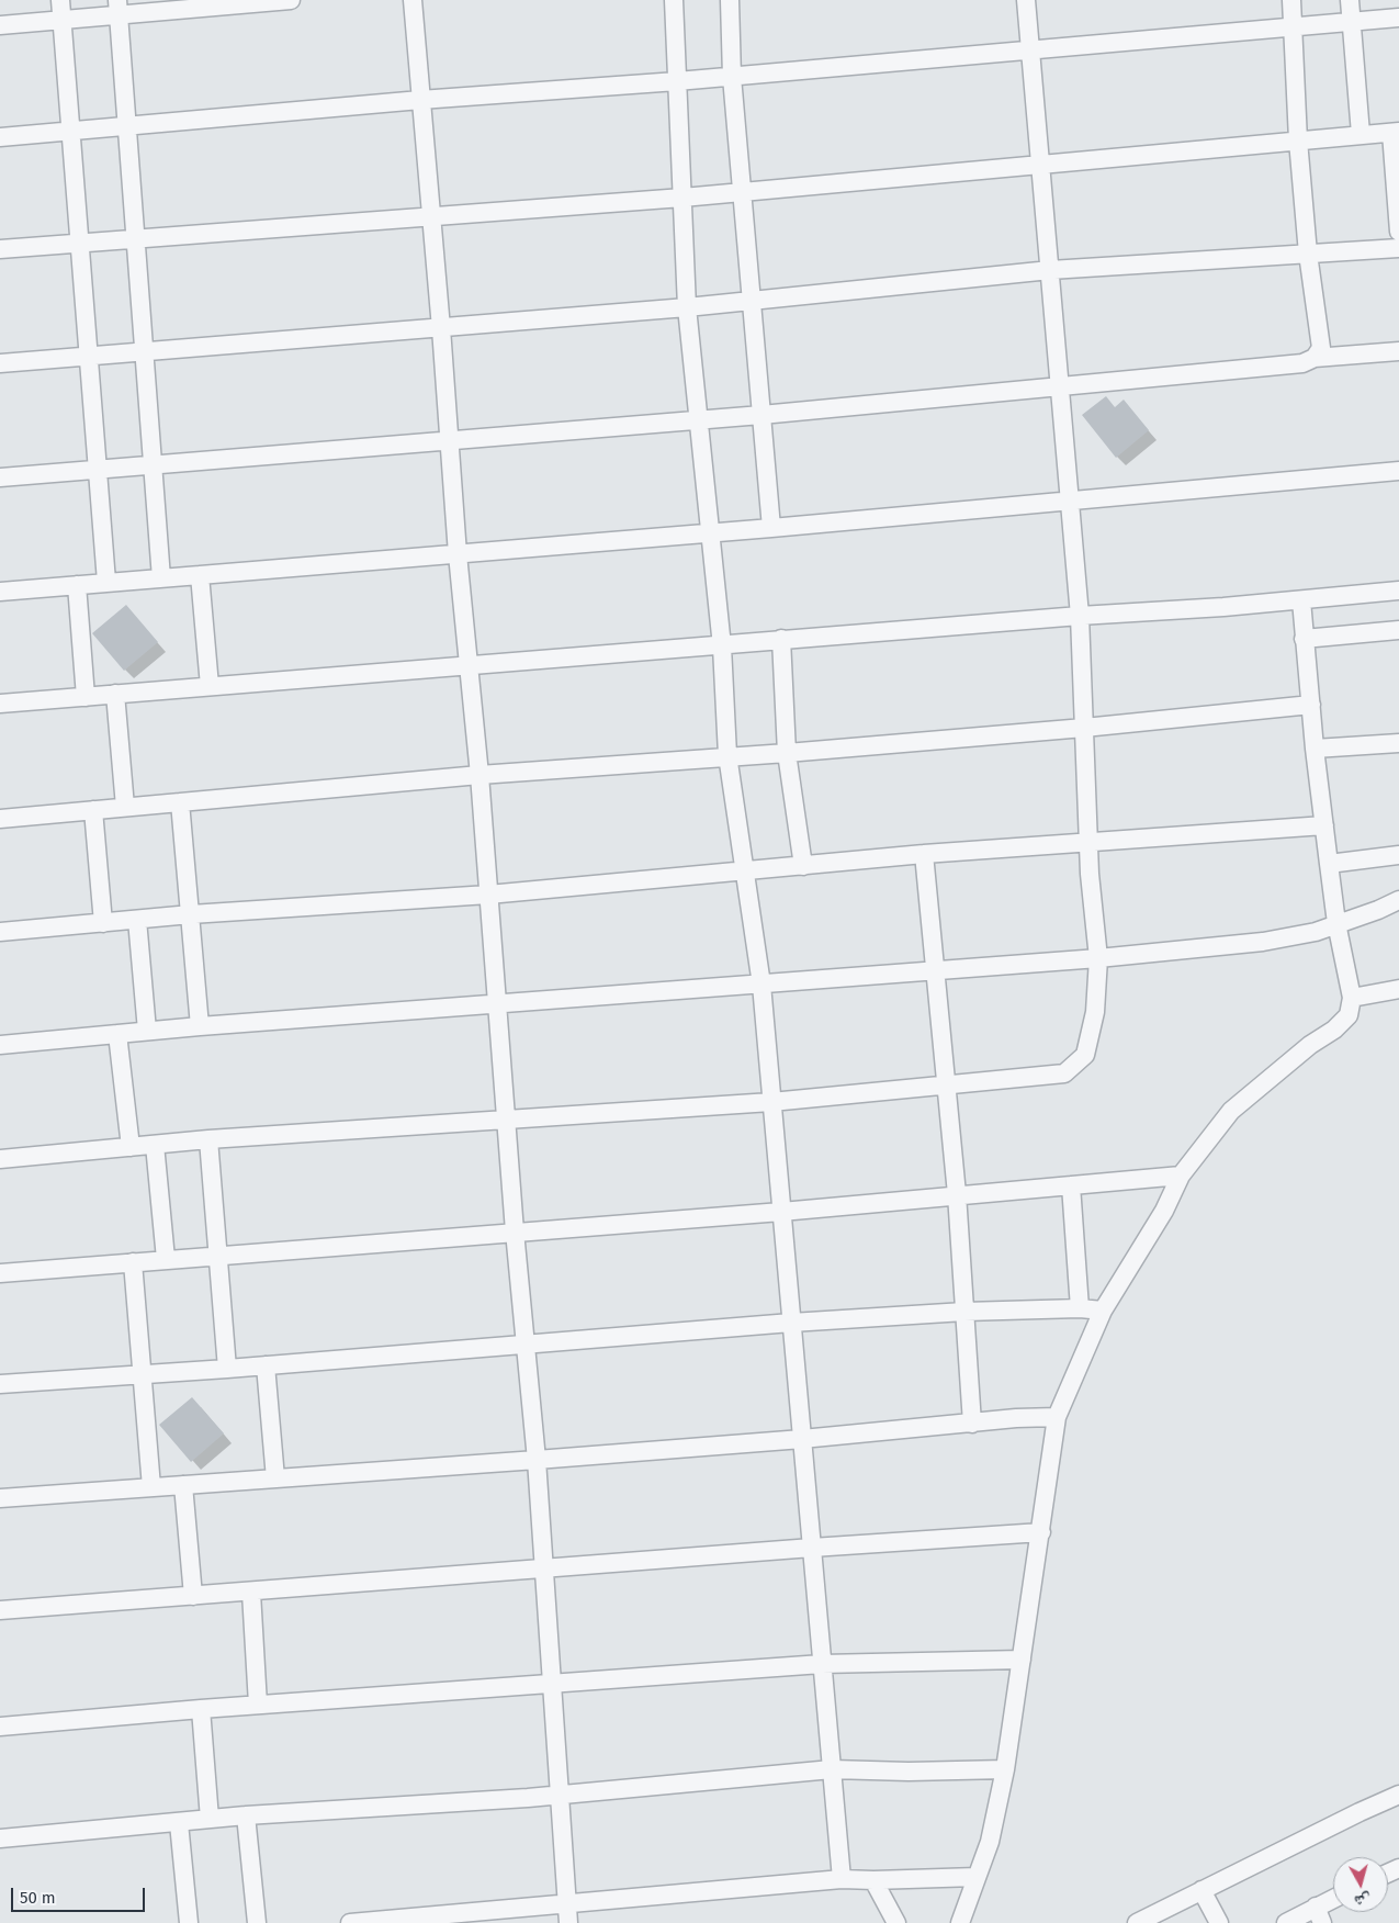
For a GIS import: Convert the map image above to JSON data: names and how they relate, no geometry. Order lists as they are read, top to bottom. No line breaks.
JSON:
{"scale_bar":"50 m","north":"bottom"}
